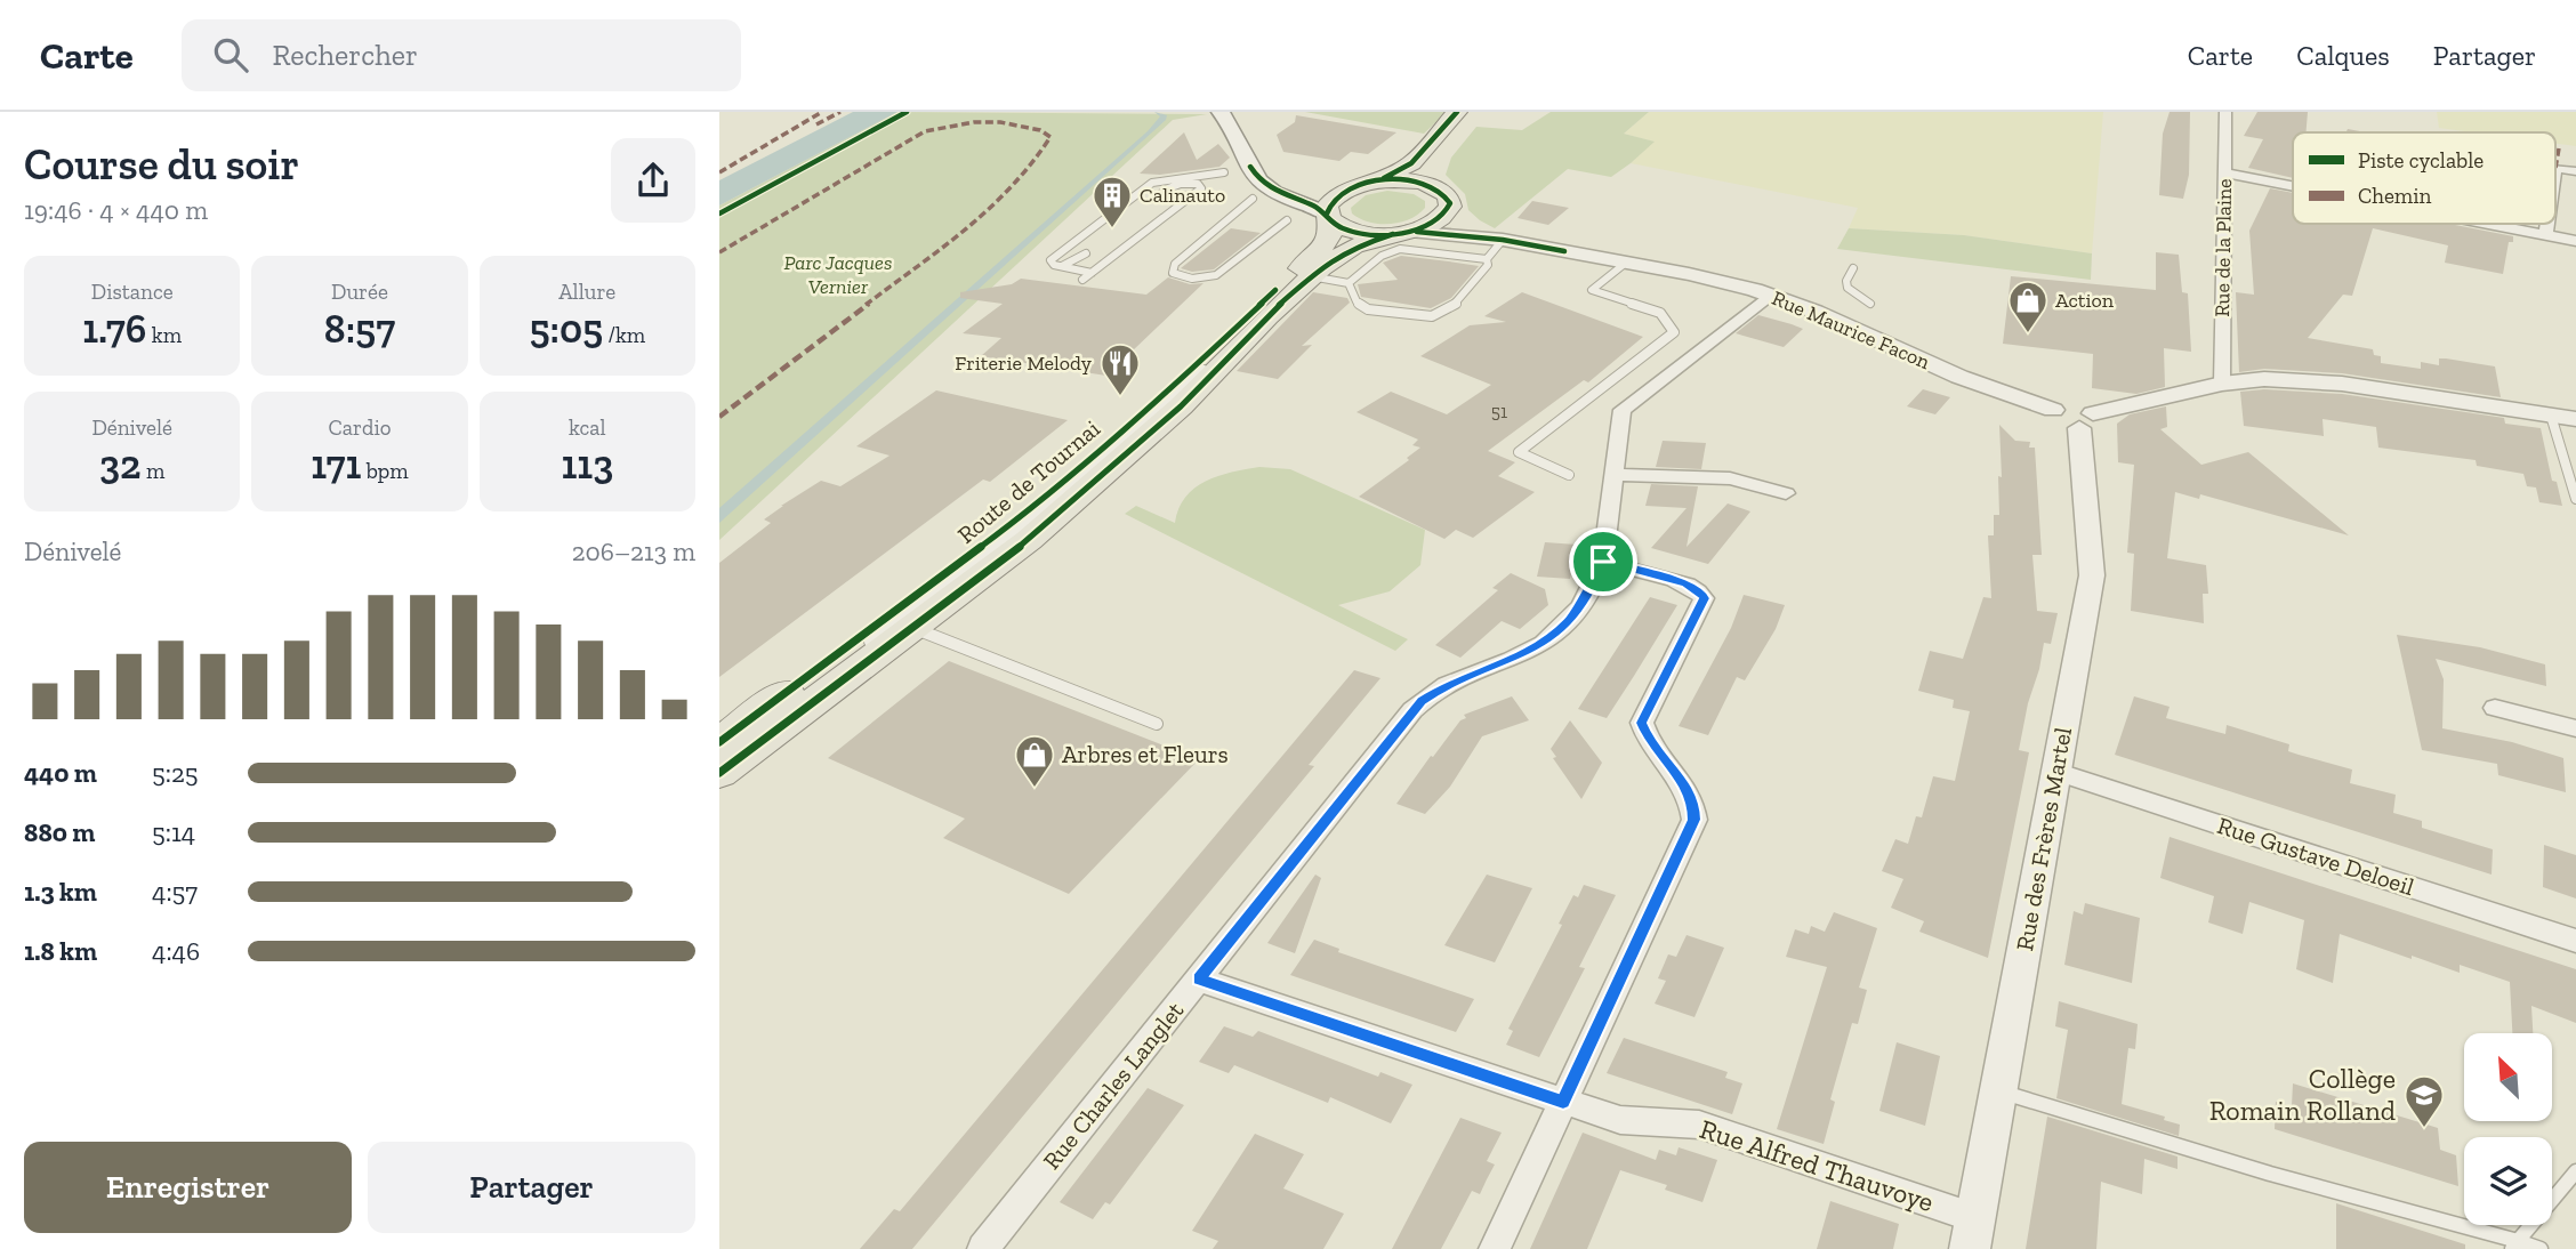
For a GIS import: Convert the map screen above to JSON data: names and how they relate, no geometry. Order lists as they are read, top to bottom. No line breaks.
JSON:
{"streets":{"main road":["Route de Tournai"],"street":["Rue de la Plaine","Rue Maurice Facon","Rue des Frères Martel","Rue Gustave Deloeil","Rue Charles Langlet","Rue Alfred Thauvoye"]},"crossings":[["Rue Maurice Facon","Route de Tournai"],["Rue Maurice Facon","Rue des Frères Martel"],["Rue Maurice Facon","Rue Charles Langlet"],["Rue des Frères Martel","Rue Gustave Deloeil"],["Rue des Frères Martel","Rue Alfred Thauvoye"],["Rue Charles Langlet","Rue Alfred Thauvoye"]],"parks":["Parc Jacques Vernier"],"places":{"building":["Calinauto"],"shop":["Action","Arbres et Fleurs"],"restaurant":["Friterie Melody"],"school or university":["Collège Romain Rolland"]},"house_numbers":["51"],"legend":["Piste cyclable","Chemin"],"north":"top left","page":{"header":"Carte","search":"Rechercher","nav":["Carte","Calques","Partager"],"heading":["Course du soir","19:46 · 4 × 440 m"],"stats":[["Distance","1.76 km"],["Durée","8:57"],["Allure","5:05 /km"],["Dénivelé","32 m"],["Cardio","171 bpm"],["kcal","113"]],"chart":["Dénivelé","206–213 m"],"list":[{"name":"440 m","note":"5:25"},{"name":"880 m","note":"5:14"},{"name":"1.3 km","note":"4:57"},{"name":"1.8 km","note":"4:46"}],"buttons":["Enregistrer","Partager"]}}
